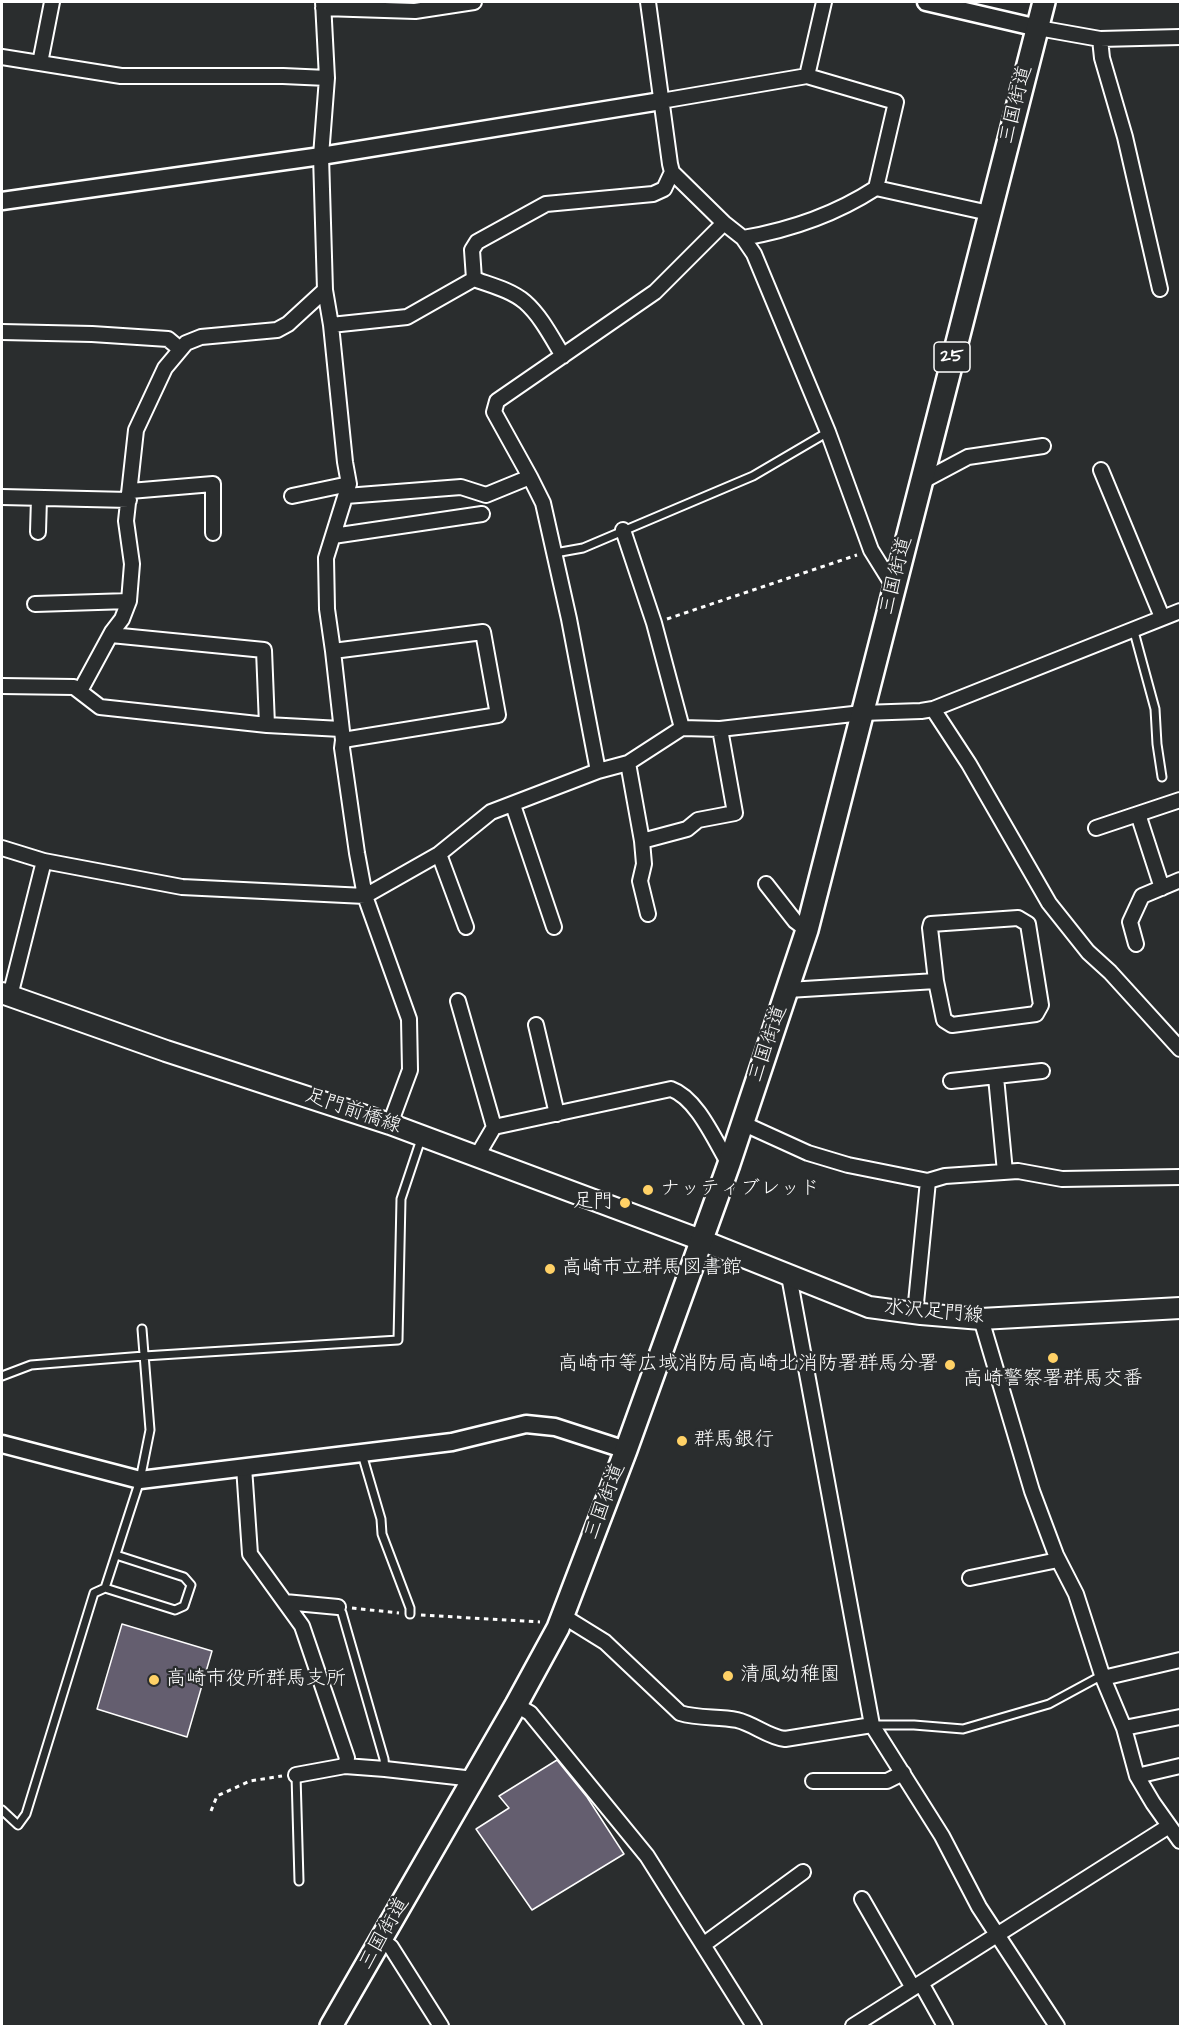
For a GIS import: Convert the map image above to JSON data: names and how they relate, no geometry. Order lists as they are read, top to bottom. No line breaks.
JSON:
{"streets":{"main road":["三国街道","25","足門前橋線","水沢足門線"]},"crossings":[["三国街道","足門前橋線"],["三国街道","水沢足門線"],["足門前橋線","水沢足門線"]],"places":["ナッティブレッド","足門","高崎市立群馬図書館","高崎警察署群馬交番","高崎市等広域消防局高崎北消防署群馬分署","群馬銀行","清風幼稚園","高崎市役所群馬支所"]}
